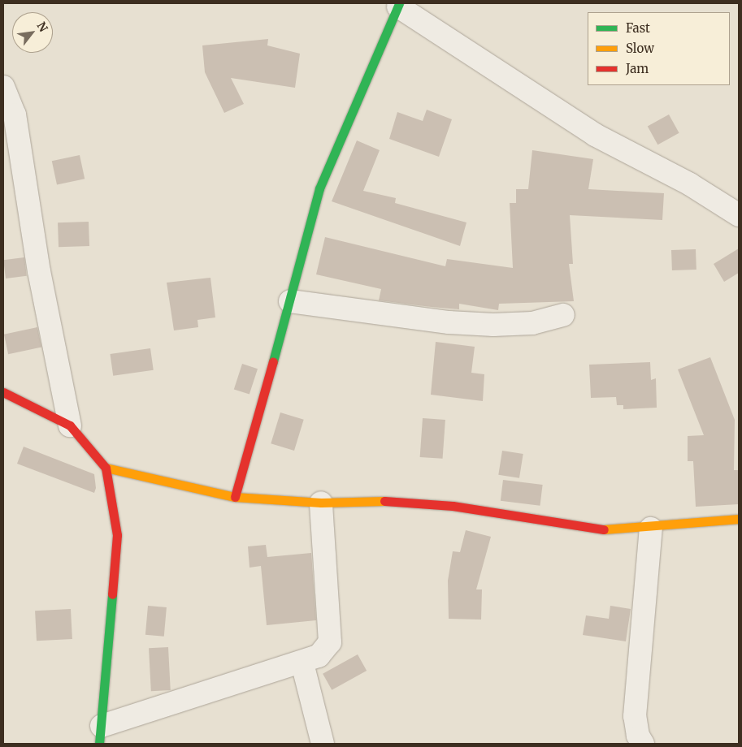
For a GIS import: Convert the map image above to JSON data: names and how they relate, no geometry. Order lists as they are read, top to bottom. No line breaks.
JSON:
{"legend":["Fast","Slow","Jam"],"north":"top right"}
